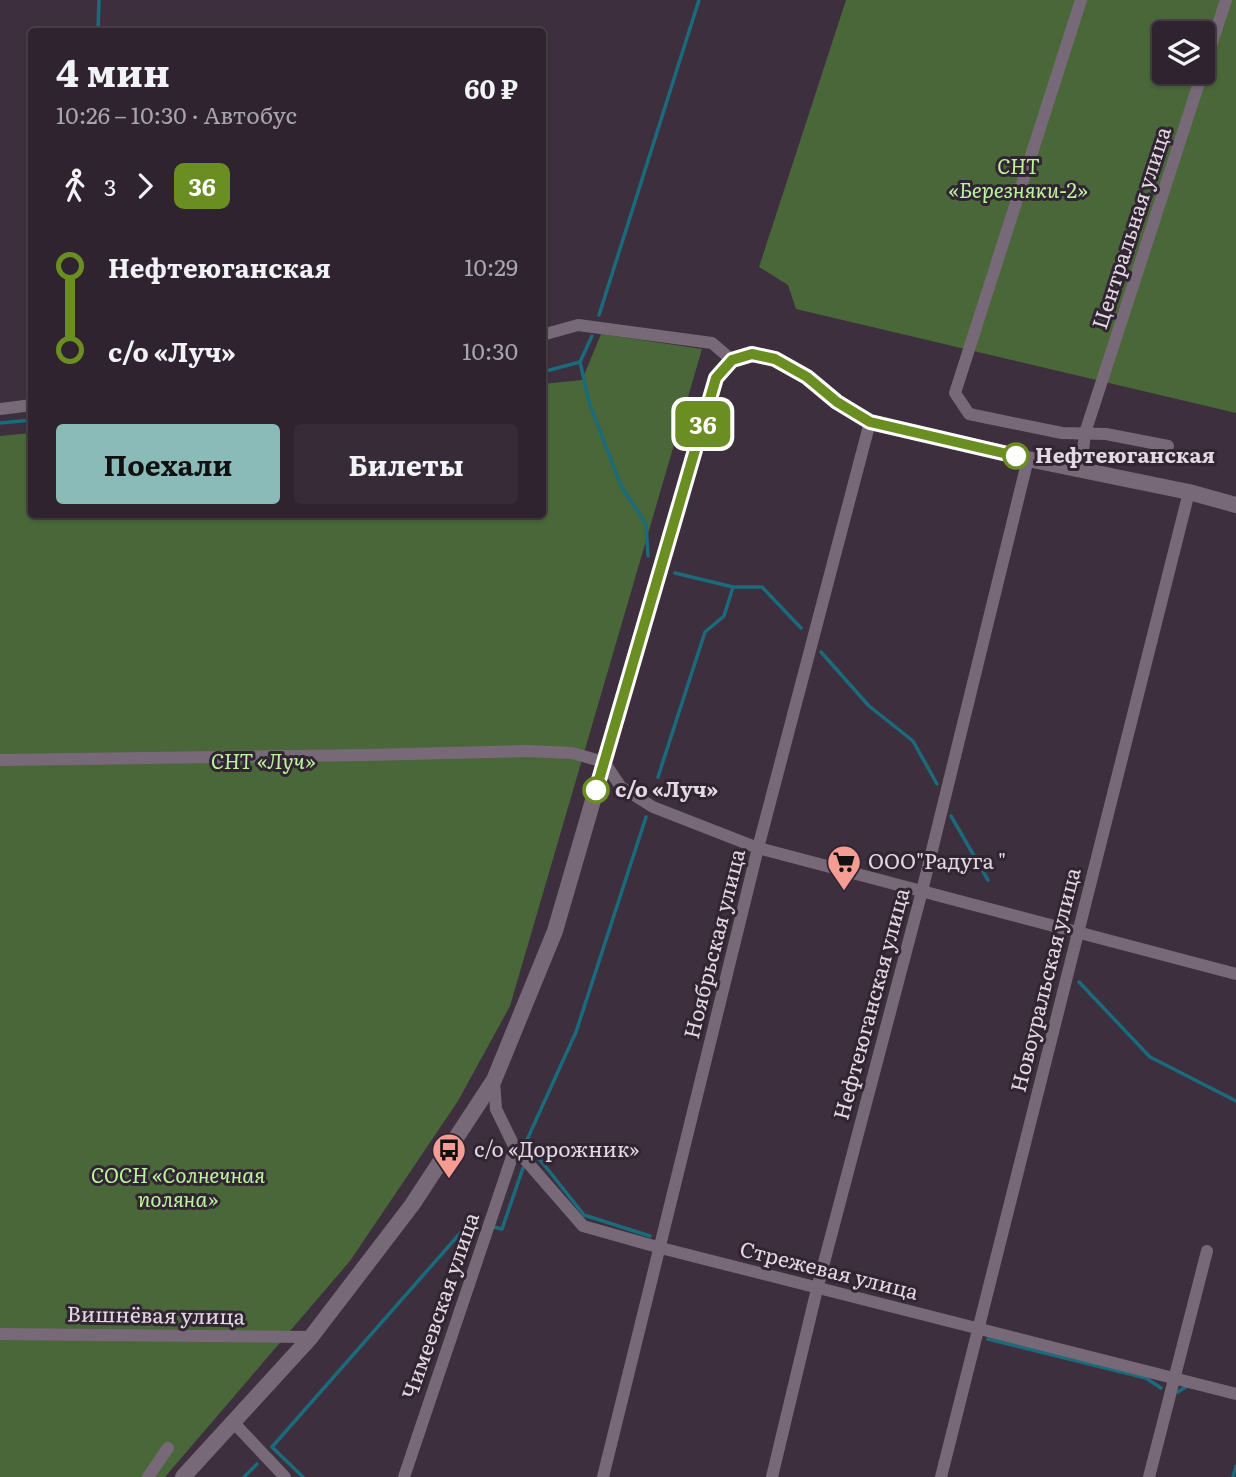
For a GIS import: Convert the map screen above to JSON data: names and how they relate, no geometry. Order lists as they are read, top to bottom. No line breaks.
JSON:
{"streets":{"street":["Центральная улица","Ноябрьская улица","Новоуральская улица","Нефтеюганская улица","Стрежевая улица","Чимеевская улица","Вишнёвая улица"]},"crossings":[["Ноябрьская улица","Стрежевая улица"],["Новоуральская улица","Стрежевая улица"],["Нефтеюганская улица","Стрежевая улица"],["Стрежевая улица","Чимеевская улица"]],"parks":["СНТ «Березняки-2»","СНТ «Луч»","СОСН «Солнечная поляна»"],"places":{"other":["Нефтеюганская","с/о «Луч»"],"supermarket":["ООО\"Радуга \""],"bus stop":["с/о «Дорожник»"]},"lines":["bus line 36"],"page":{"on_map":"36","heading":["4 мин","10:26 – 10:30 · Автобус","60 ₽"],"legs":["3","36"],"list":[{"name":"Нефтеюганская","value":"10:29"},{"name":"с/о «Луч»","value":"10:30"}],"buttons":["Поехали","Билеты"]}}
